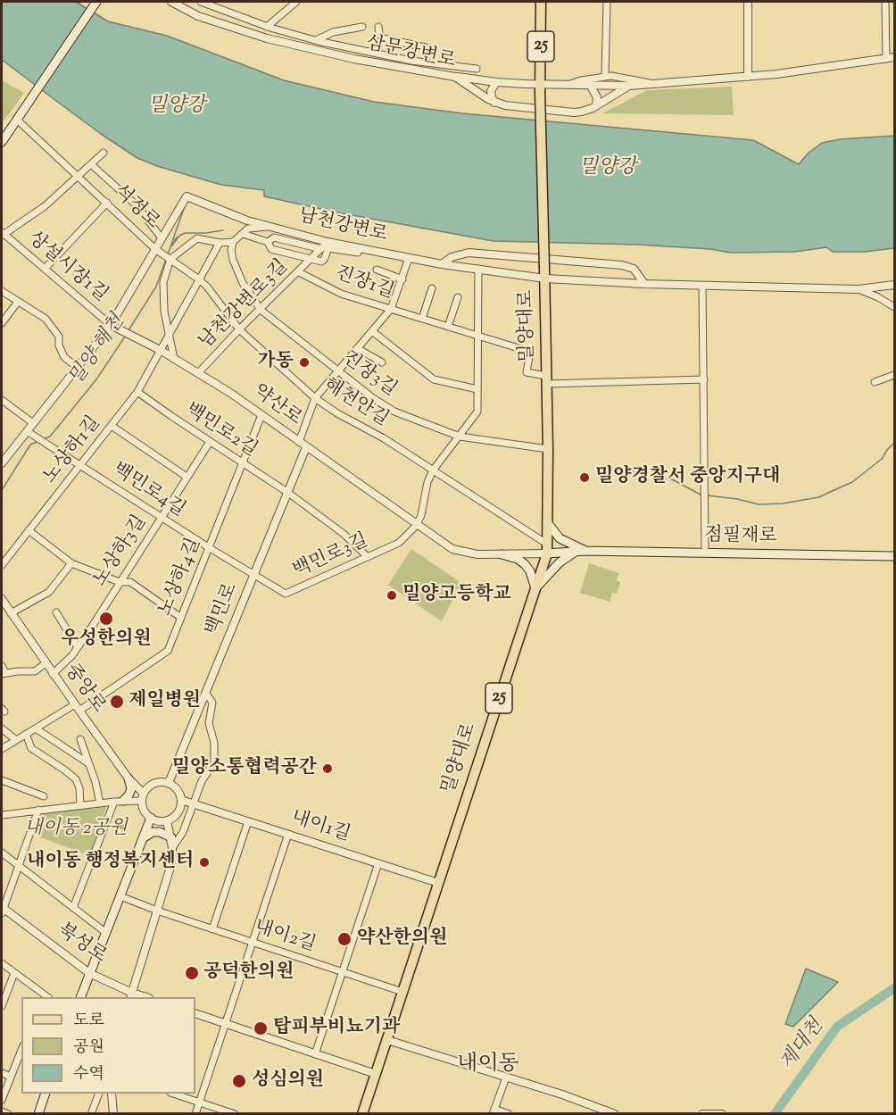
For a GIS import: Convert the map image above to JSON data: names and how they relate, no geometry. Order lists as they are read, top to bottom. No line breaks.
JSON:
{"streets":{"main road":["25","밀양대로","약산로","점필재로"],"street":["삼문강변로","석정로","남천강변로","상설시장1길","진장1길","남천강변로3길","진장3길","해천안길","백민로2길","노상하1길","백민로4길","노상하3길","백민로3길","노상하4길","백민로","중앙로","내이1길","내이2길","북성로"]},"crossings":[["25","밀양대로"],["석정로","남천강변로"],["석정로","상설시장1길"],["석정로","해천안길"],["석정로","약산로"],["석정로","백민로4길"],["남천강변로","남천강변로3길"],["남천강변로","밀양대로"],["남천강변로","해천안길"],["상설시장1길","약산로"],["진장1길","남천강변로3길"],["진장1길","밀양대로"],["남천강변로3길","진장3길"],["남천강변로3길","해천안길"],["남천강변로3길","약산로"],["밀양대로","진장3길"],["밀양대로","해천안길"],["밀양대로","약산로"],["밀양대로","점필재로"],["밀양대로","내이1길"],["밀양대로","내이2길"],["해천안길","약산로"],["해천안길","노상하1길"],["해천안길","점필재로"],["약산로","노상하1길"],["약산로","점필재로"],["약산로","백민로3길"],["약산로","노상하4길"],["약산로","백민로"],["백민로2길","노상하1길"],["백민로2길","노상하3길"],["백민로2길","백민로3길"],["백민로2길","노상하4길"],["백민로2길","백민로"],["노상하1길","백민로4길"],["백민로4길","노상하3길"],["백민로4길","백민로3길"],["백민로4길","노상하4길"],["백민로4길","백민로"],["노상하3길","중앙로"],["백민로3길","백민로"],["노상하4길","중앙로"],["백민로","중앙로"],["백민로","내이1길"],["중앙로","내이1길"]],"districts":["내이동"],"water":["밀양강","밀양 해천","제대천"],"parks":["내이동 2공원"],"places":["가동","밀양경찰서 중앙지구대","밀양고등학교","우성한의원","제일병원","밀양소통협력공간","내이동 행정복지센터","약산한의원","공덕한의원","탑피부비뇨기과","성심의원"],"legend":["도로","공원","수역"]}
